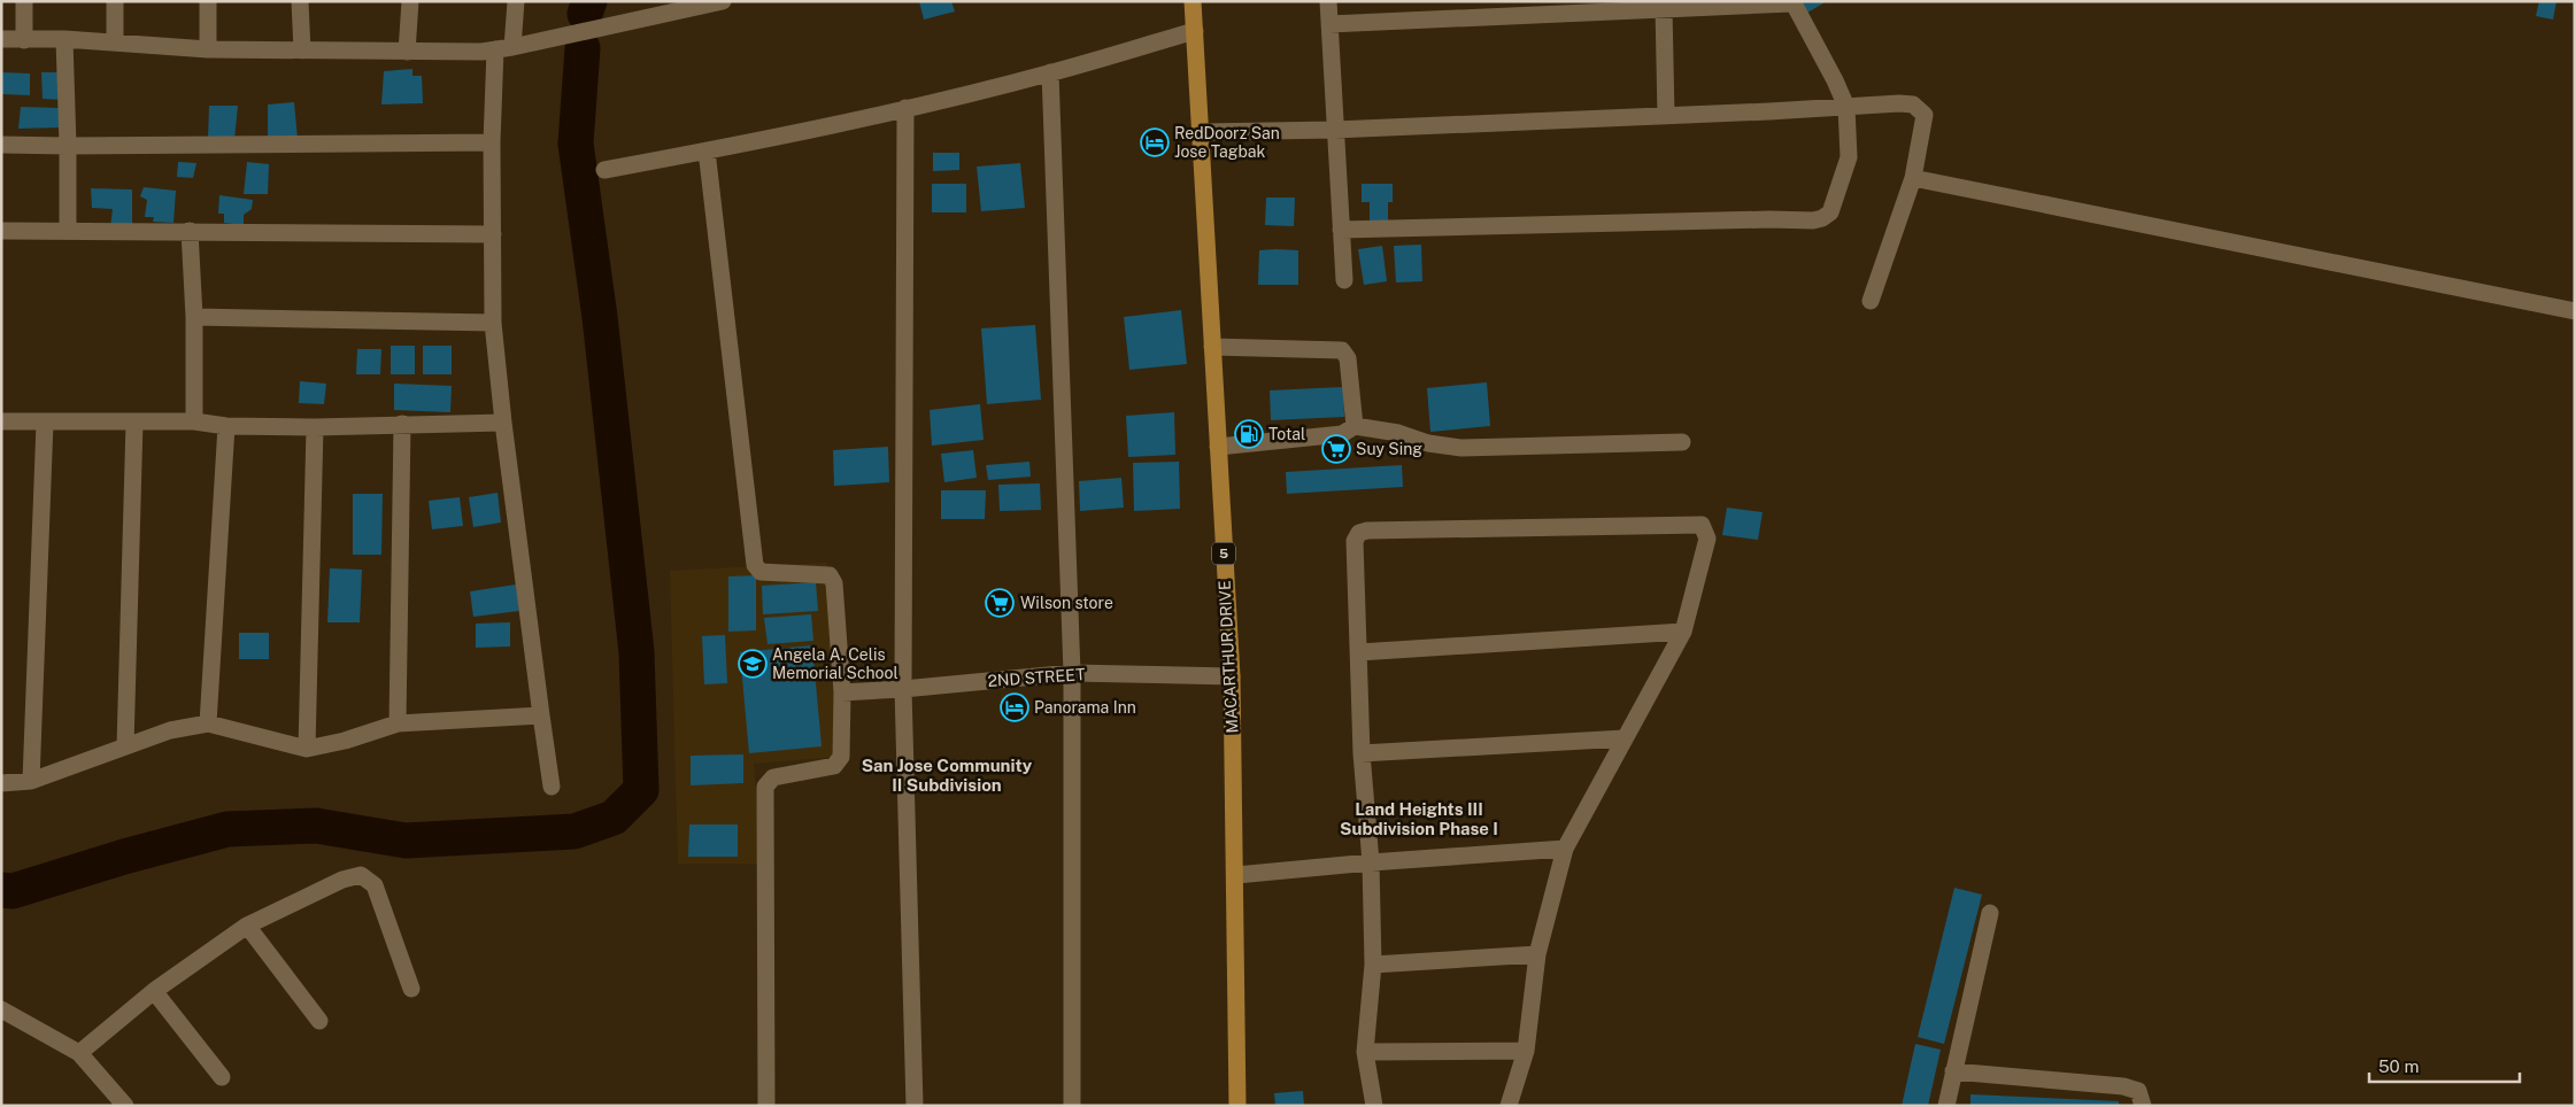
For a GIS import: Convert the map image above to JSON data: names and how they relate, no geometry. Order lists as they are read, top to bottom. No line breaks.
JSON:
{"streets":{"main road":["5","MACARTHUR DRIVE"],"street":["2ND STREET"]},"crossings":[["MACARTHUR DRIVE","2ND STREET"]],"districts":["San Jose Community II Subdivision","Land Heights III Subdivision Phase I"],"places":{"hotel":["RedDoorz San Jose Tagbak","Panorama Inn"],"fuel station":["Total"],"supermarket":["Suy Sing","Wilson store"],"school or university":["Angela A. Celis Memorial School"]},"scale_bar":"50 m"}
